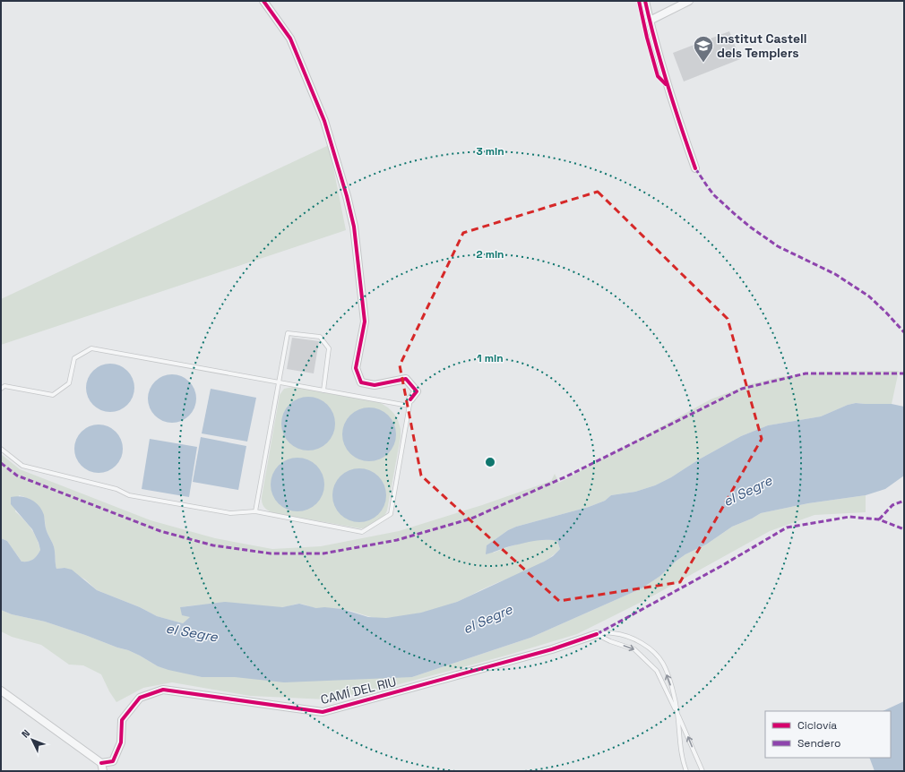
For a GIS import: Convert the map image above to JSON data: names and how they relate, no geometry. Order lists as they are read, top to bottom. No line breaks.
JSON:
{"streets":{"street":["CAMÍ DEL RIU"]},"water":["el Segre"],"places":{"school or university":["Institut Castell dels Templers"]},"legend":["Ciclovía","Sendero"],"north":"top left","rings":["3 min","2 min","1 min"]}
